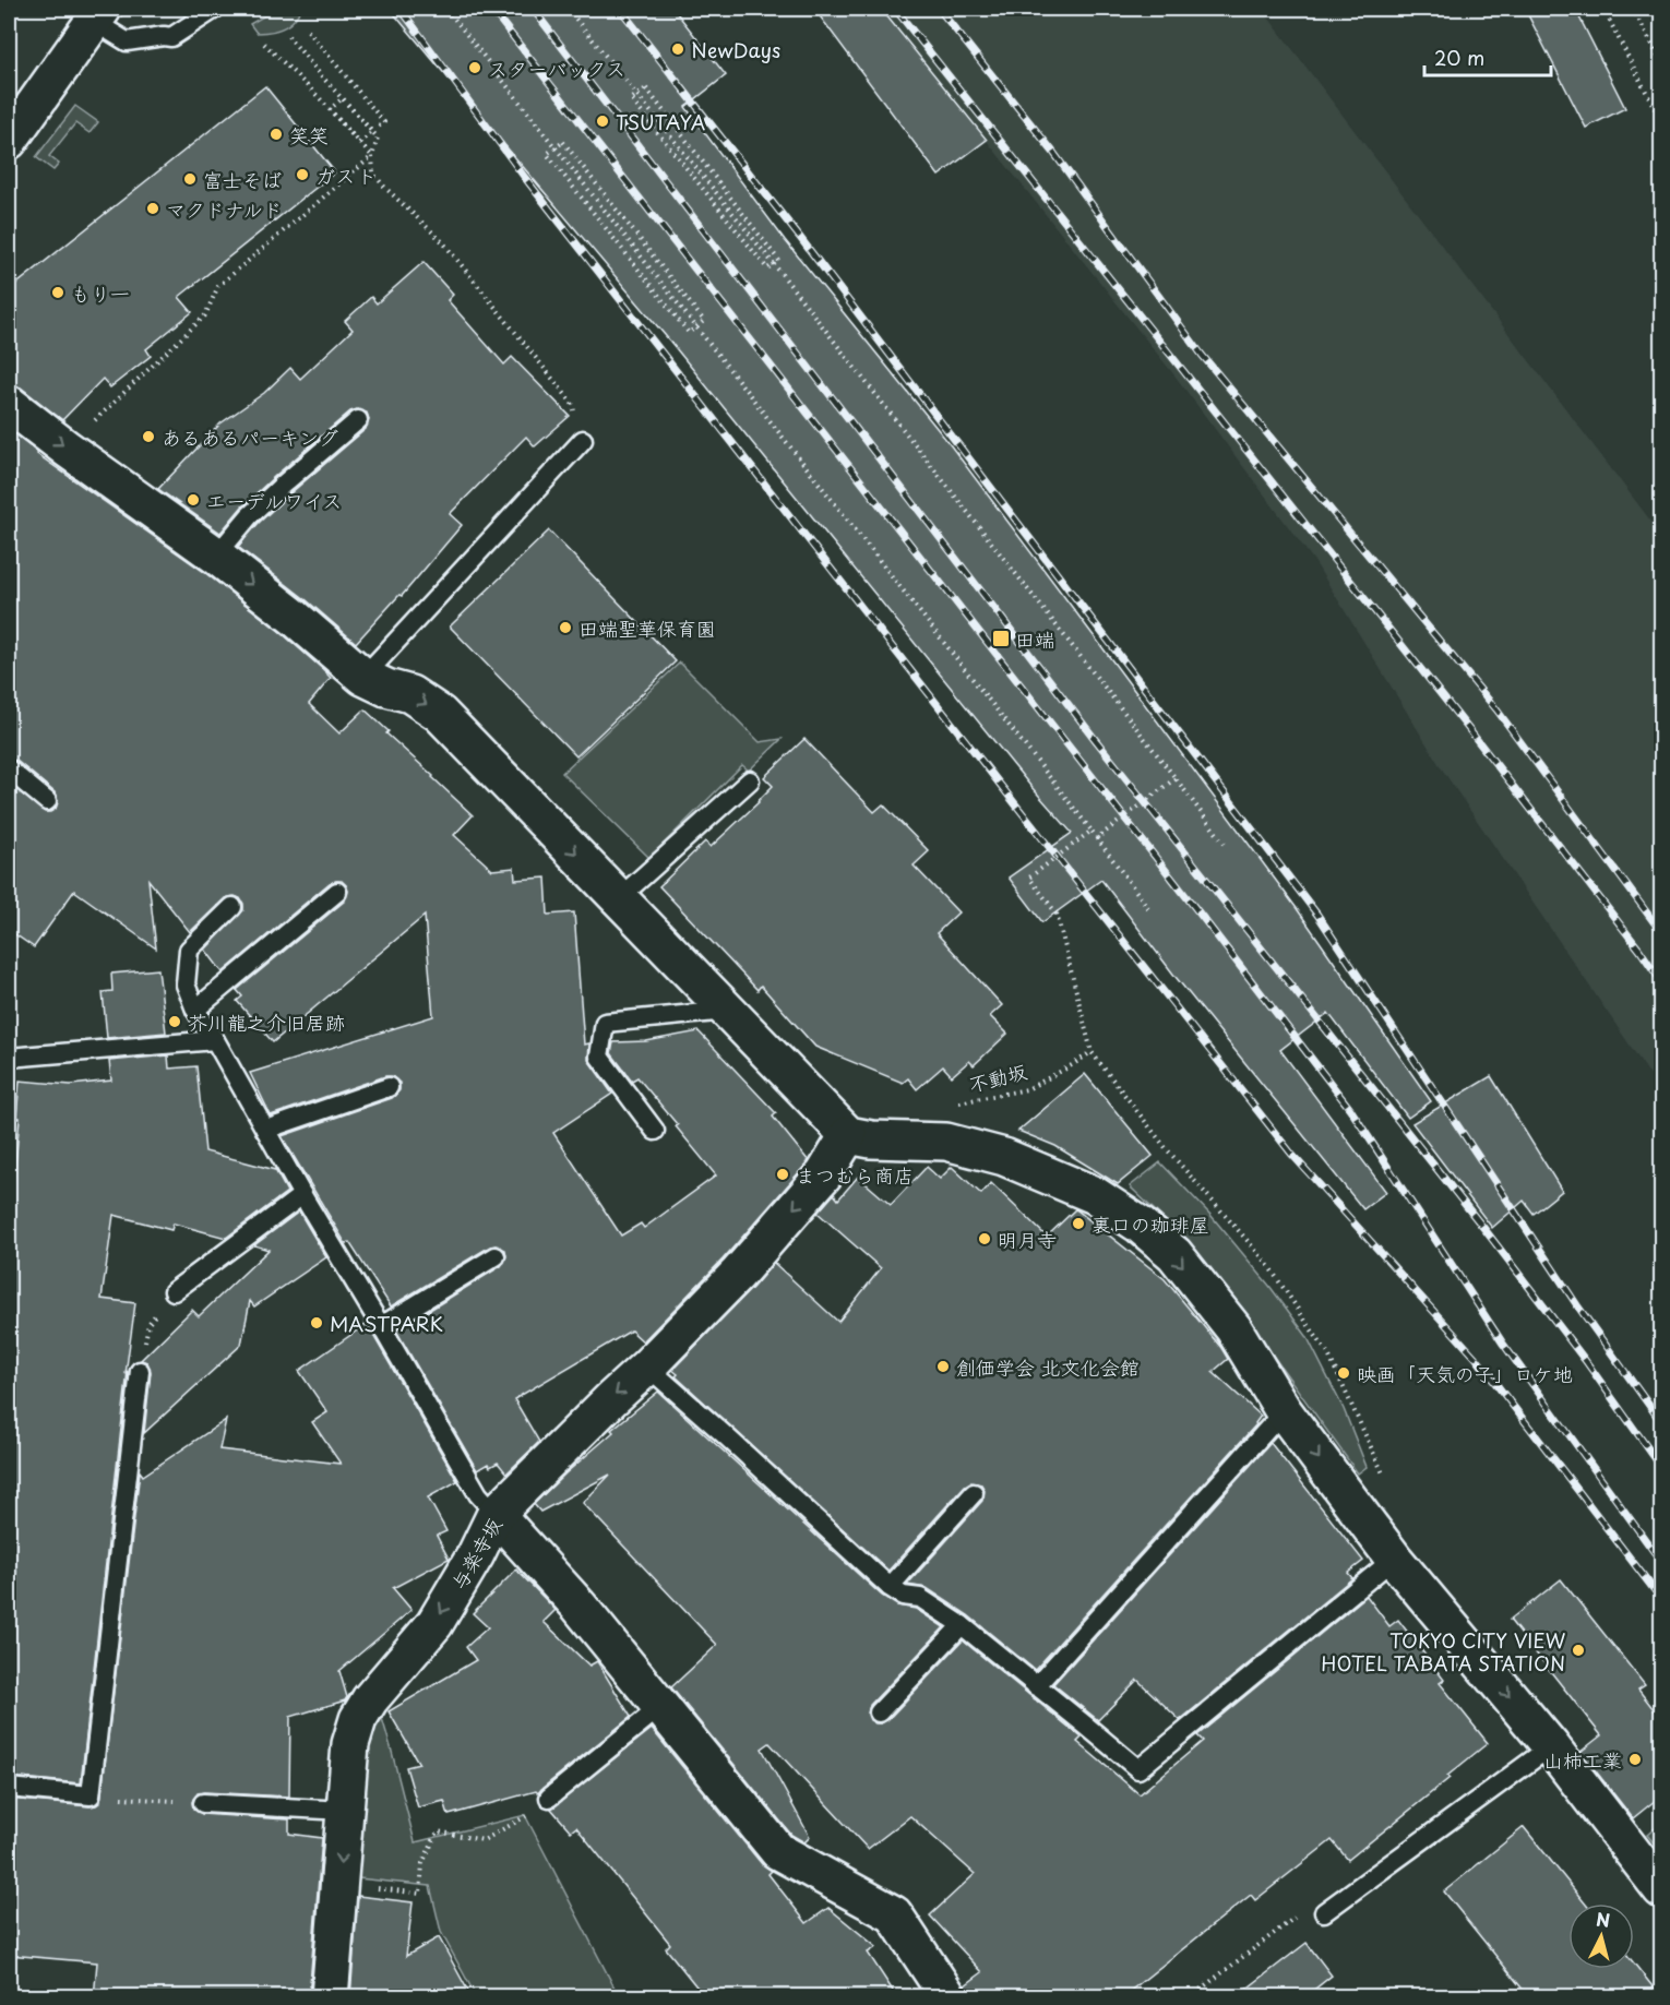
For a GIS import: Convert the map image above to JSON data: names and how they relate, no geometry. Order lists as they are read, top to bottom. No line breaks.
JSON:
{"streets":{"street":["与楽寺坂"],"path":["不動坂"]},"one_way":["与楽寺坂"],"places":{"other":["NewDays","スターバックス","TSUTAYA","笑笑","ガスト","富士そば","マクドナルド","もり一","あるあるパーキング","エーデルワイス","田端聖華保育園","芥川龍之介旧居跡","まつむら商店","裏口の珈琲屋","明月寺","MASTPARK","創価学会 北文化会館","映画「天気の子」ロケ地","TOKYO CITY VIEW HOTEL TABATA STATION","山柿工業"],"transit":["田端"]},"scale_bar":"20 m","north":"top"}
